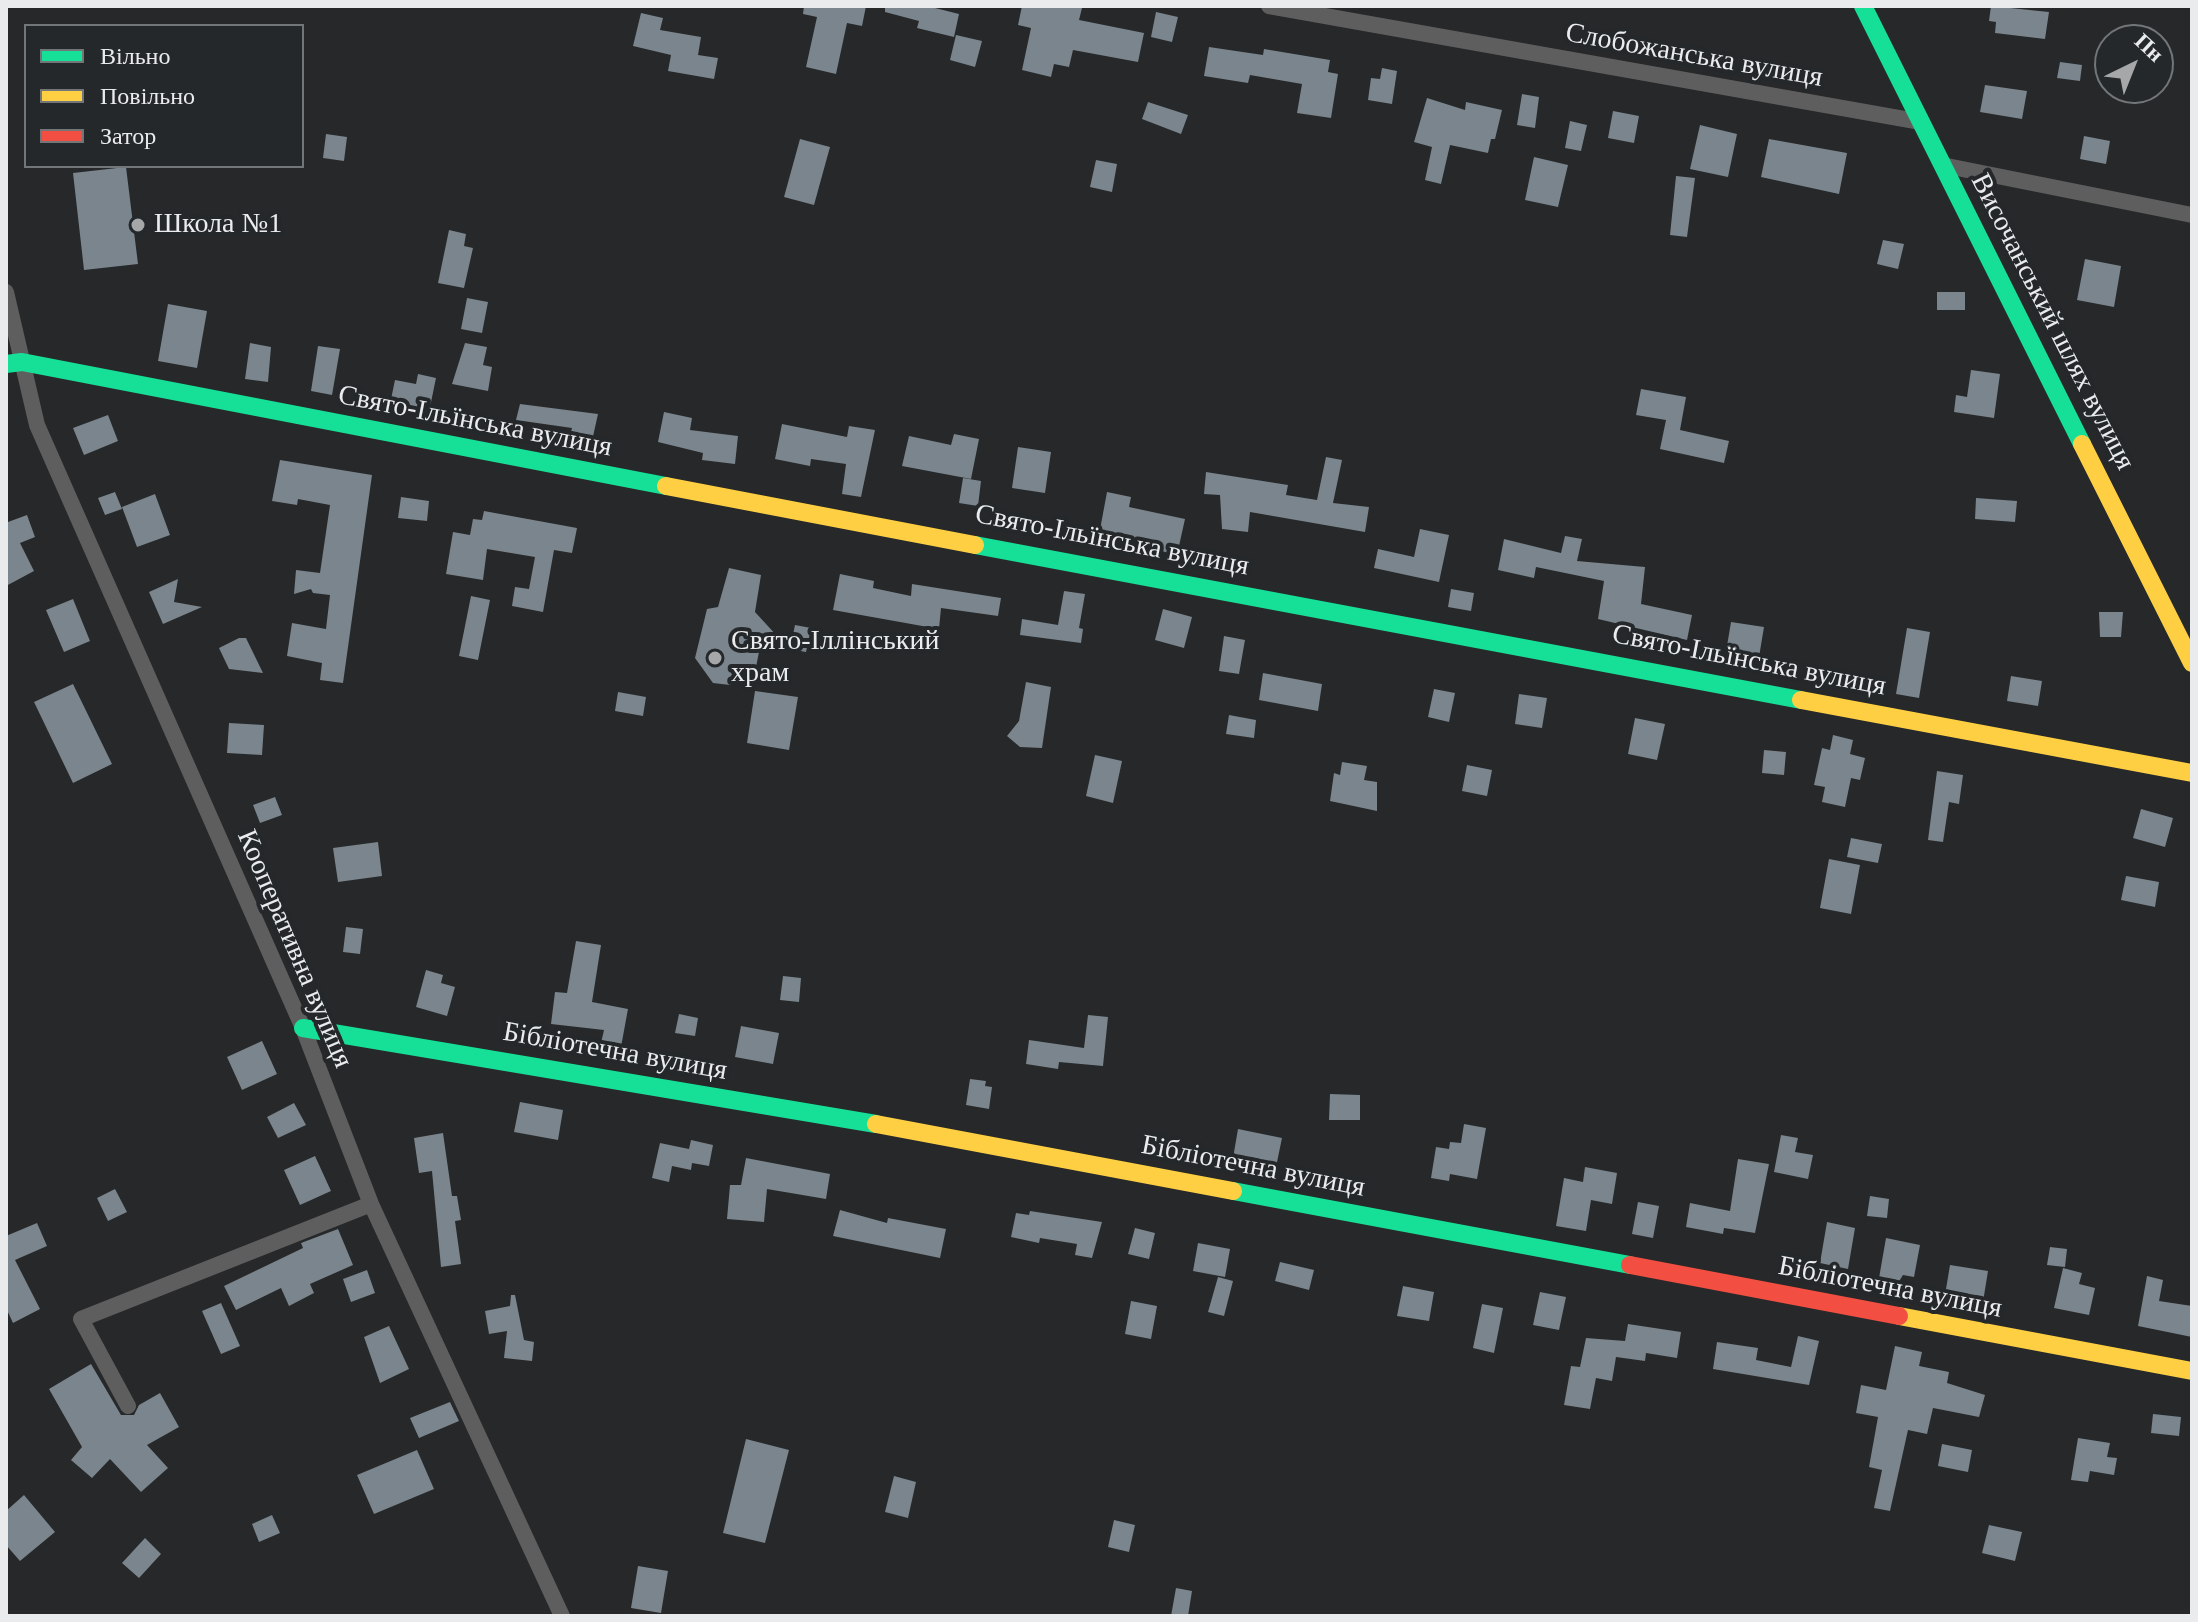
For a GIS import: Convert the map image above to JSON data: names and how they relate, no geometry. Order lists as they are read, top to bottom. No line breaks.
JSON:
{"streets":{"street":["Слобожанська вулиця","Височанський шлях вулиця","Свято-Ільїнська вулиця","Кооперативна вулиця","Бібліотечна вулиця"]},"crossings":[["Слобожанська вулиця","Височанський шлях вулиця"],["Свято-Ільїнська вулиця","Кооперативна вулиця"],["Кооперативна вулиця","Бібліотечна вулиця"]],"places":["Школа №1","Свято-Іллінський храм"],"legend":["Вільно","Повільно","Затор"],"north":"top right"}
